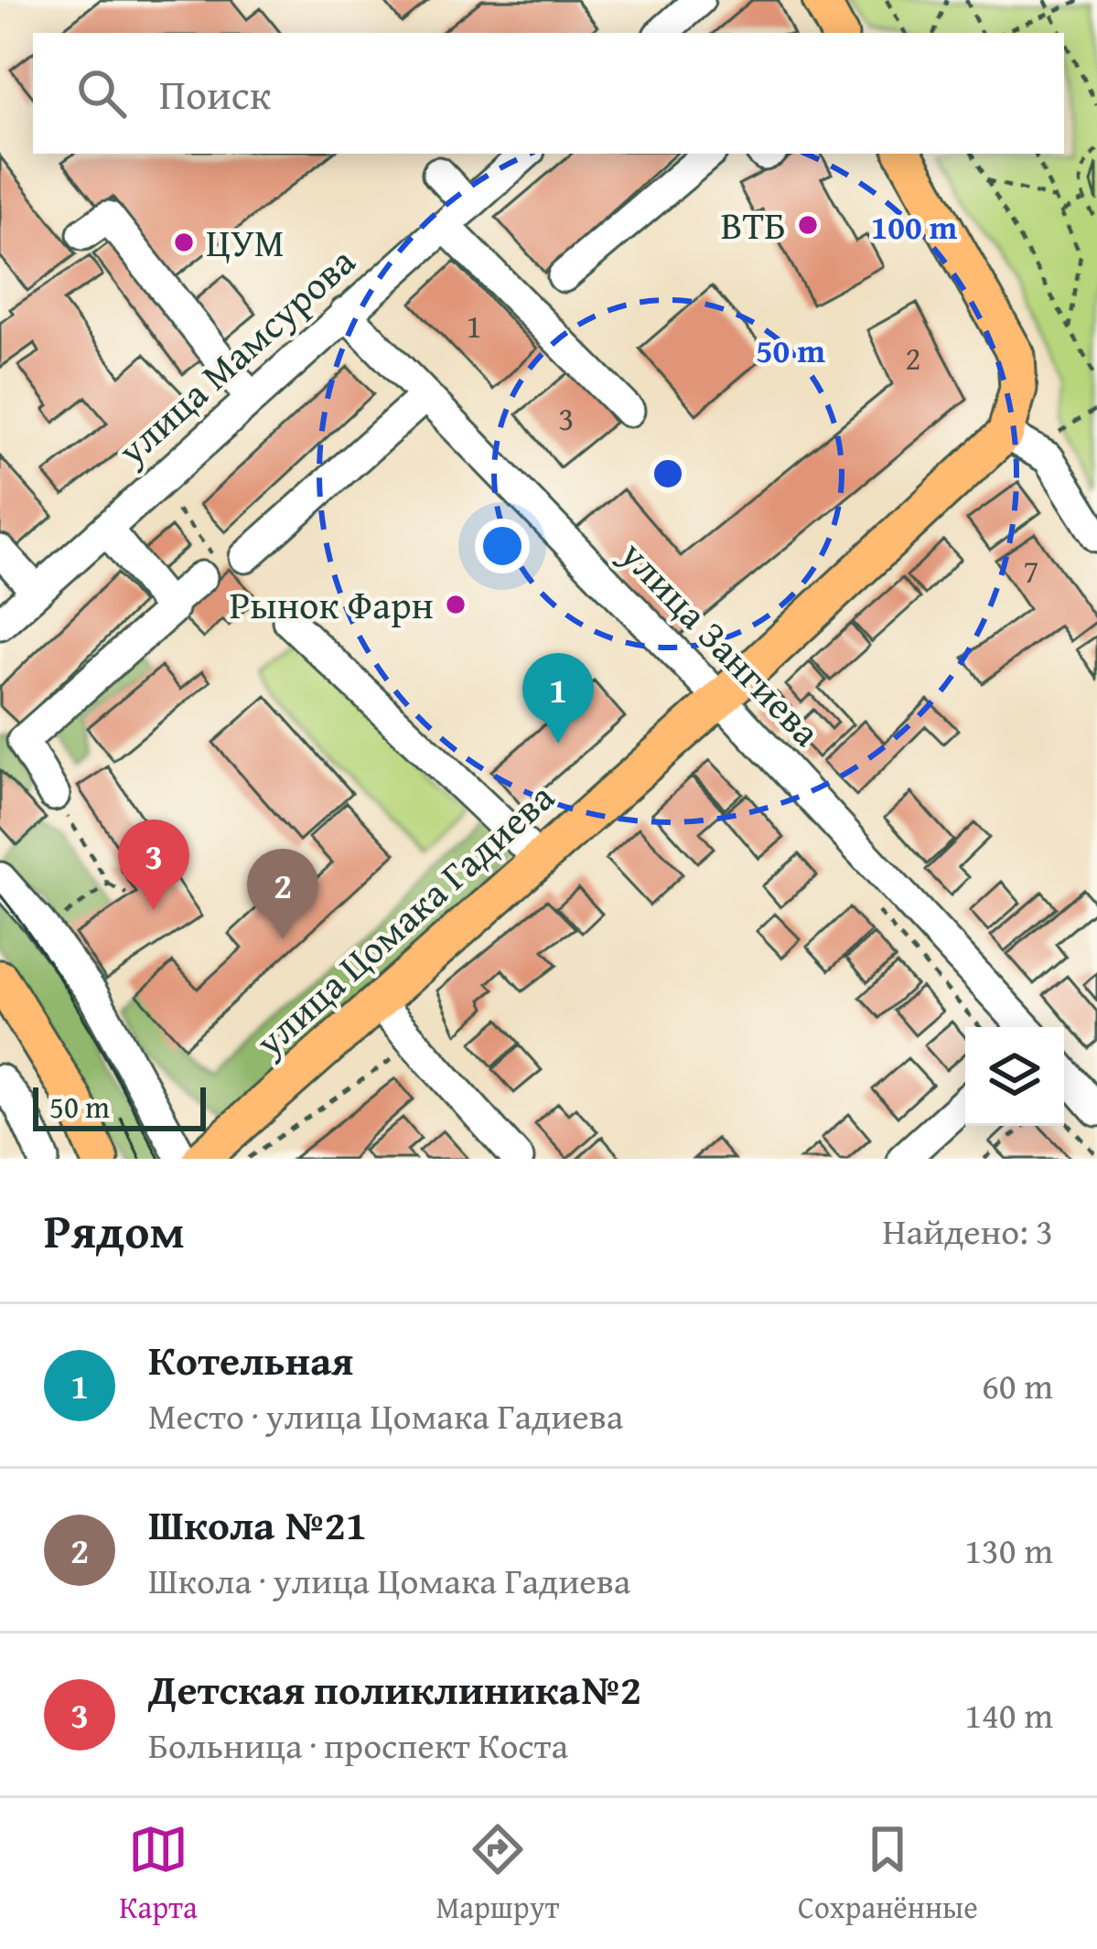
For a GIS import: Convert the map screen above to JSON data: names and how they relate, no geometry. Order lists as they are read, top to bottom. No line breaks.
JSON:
{"streets":{"main road":["улица Цомака Гадиева"],"street":["улица Мамсурова","улица Зангиева"]},"crossings":[["улица Мамсурова","улица Зангиева"],["улица Зангиева","улица Цомака Гадиева"]],"places":["ВТБ","ЦУМ","Рынок Фарн"],"house_numbers":["1","2","3","7"],"scale_bar":"50 m","page":{"search":"Поиск","pins":["1","3","2"],"scale":"50 m","heading":["Рядом","Найдено: 3"],"list":[{"mark":"1","name":"Котельная","note":"Место · улица Цомака Гадиева","value":"60 m"},{"mark":"2","name":"Школа №21","note":"Школа · улица Цомака Гадиева","value":"130 m"},{"mark":"3","name":"Детская поликлиника№2","note":"Больница · проспект Коста","value":"140 m"}],"nav":["Карта","Маршрут","Сохранённые"]},"rings":["100 m","50 m"]}
